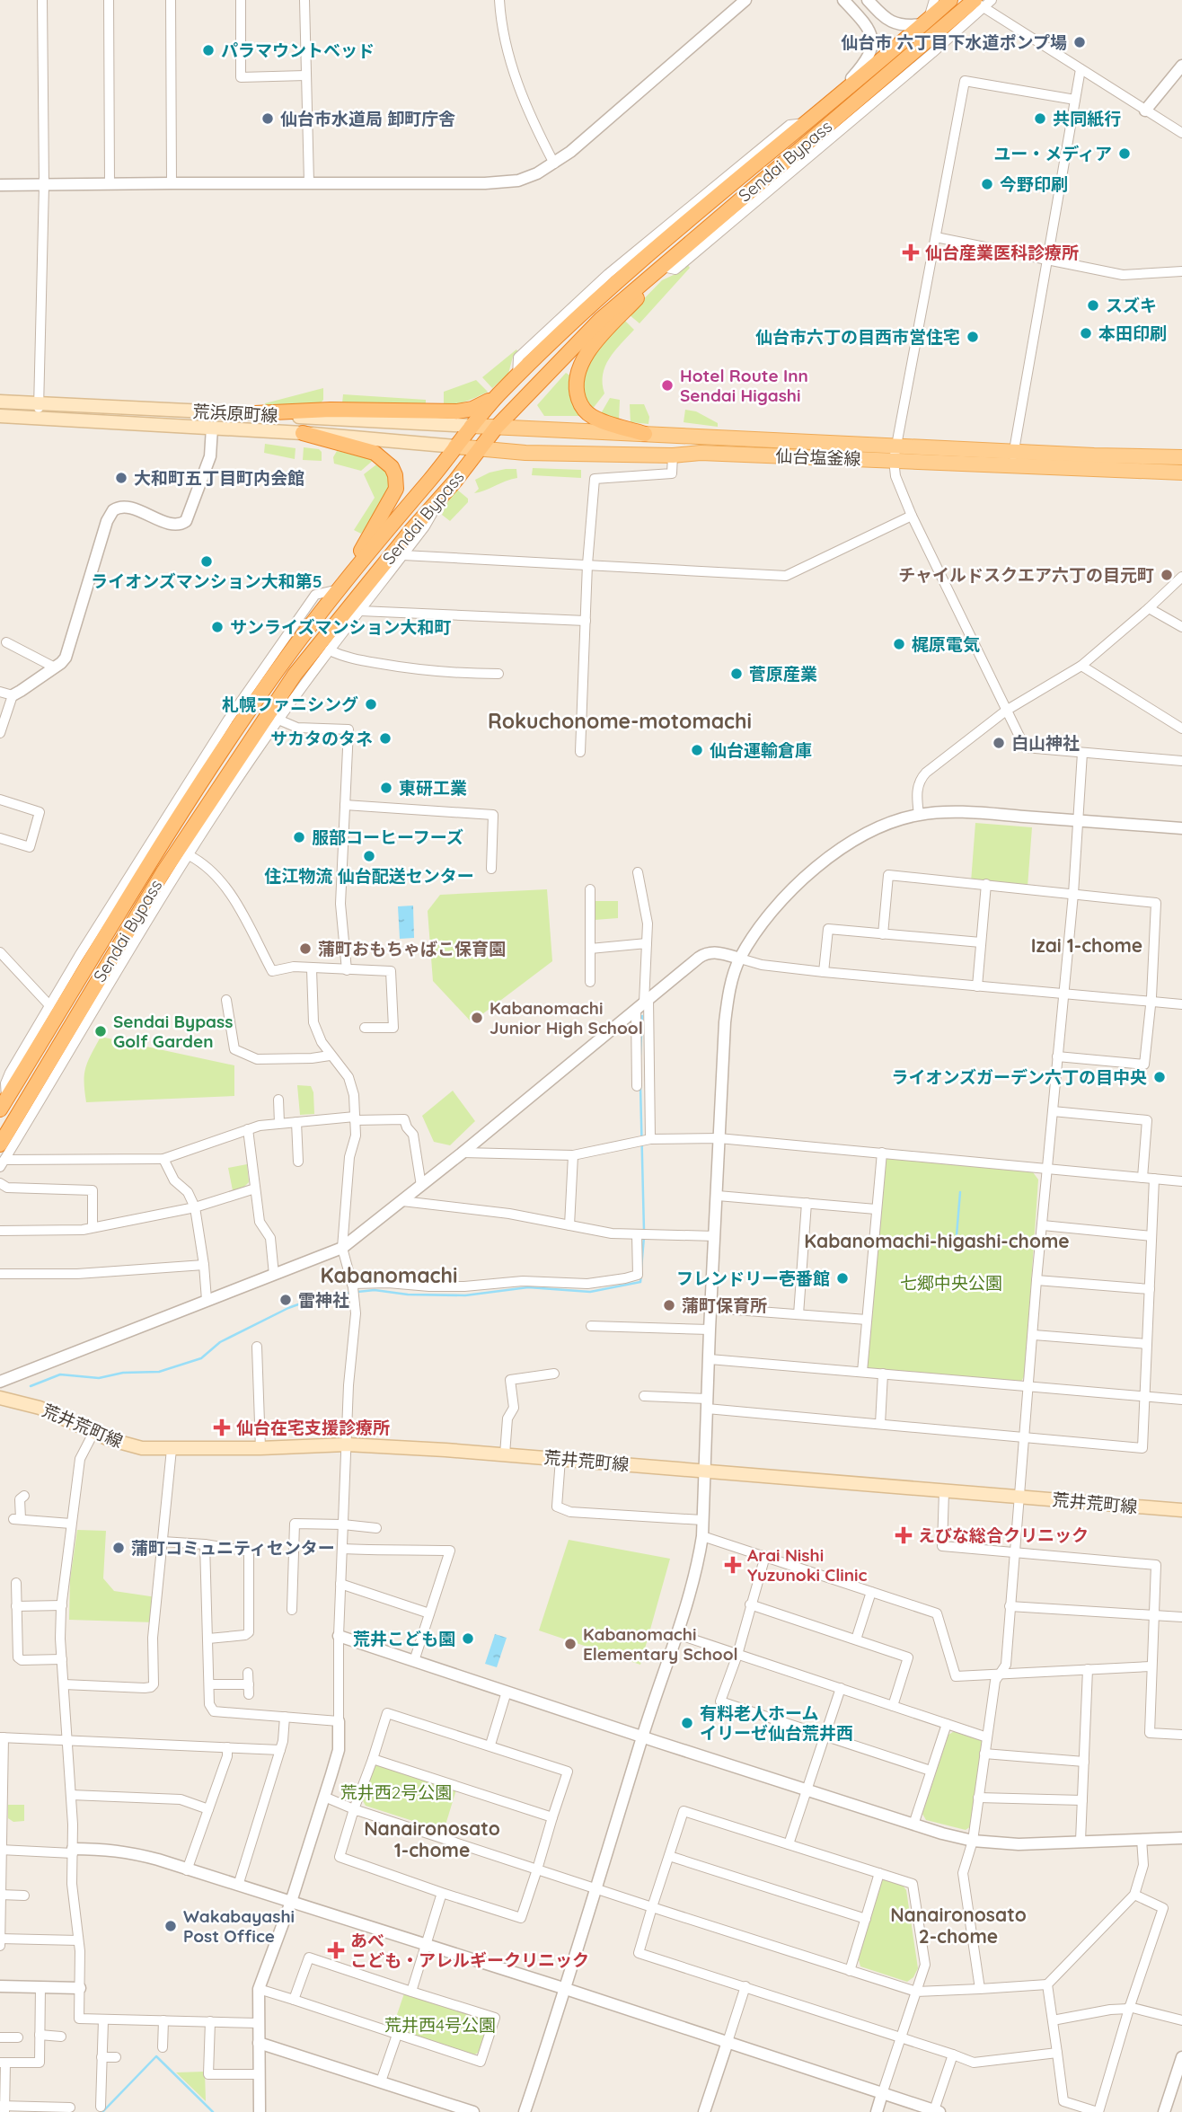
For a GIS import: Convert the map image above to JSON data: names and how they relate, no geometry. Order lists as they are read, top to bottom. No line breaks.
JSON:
{"streets":{"highway":["Sendai Bypass"],"main road":["荒浜原町線","仙台塩釜線","荒井荒町線"]},"crossings":[["Sendai Bypass","荒浜原町線"],["Sendai Bypass","仙台塩釜線"],["荒浜原町線","仙台塩釜線"]],"districts":["Rokuchonome-motomachi","Izai 1-chome","Kabanomachi-higashi-chome","Kabanomachi","Nanaironosato 1-chome","Nanaironosato 2-chome"],"parks":["七郷中央公園","荒井西2号公園","荒井西4号公園"],"places":{"other":["仙台市 六丁目下水道ポンプ場","パラマウントベッド","仙台市水道局 卸町庁舎","共同紙行","ユー・メディア","今野印刷","スズキ","本田印刷","仙台市六丁の目西市営住宅","Hotel Route Inn Sendai Higashi","大和町五丁目町内会館","ライオンズマンション大和第5","チャイルドスクエア六丁の目元町","サンライズマンション大和町","梶原電気","菅原産業","札幌ファニシング","サカタのタネ","白山神社","仙台運輸倉庫","東研工業","服部コーヒーフーズ","住江物流 仙台配送センター","蒲町おもちゃばこ保育園","Kabanomachi Junior High School","Sendai Bypass Golf Garden","ライオンズガーデン六丁の目中央","フレンドリー壱番館","雷神社","蒲町保育所","蒲町コミュニティセンター","荒井こども園","Kabanomachi Elementary School","有料老人ホーム イリーゼ仙台荒井西","Wakabayashi Post Office"],"health":["仙台産業医科診療所","仙台在宅支援診療所","えびな総合クリニック","Arai Nishi Yuzunoki Clinic","あべ こども・アレルギークリニック"]}}
